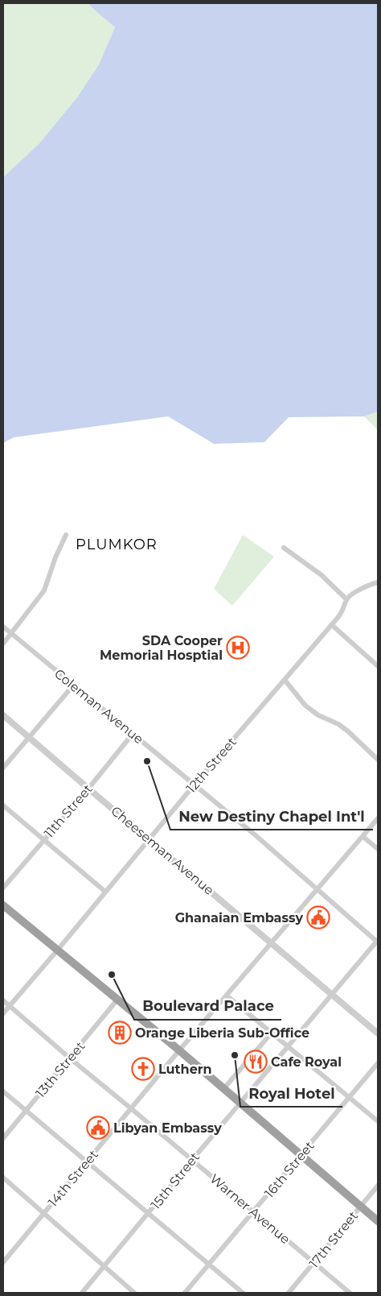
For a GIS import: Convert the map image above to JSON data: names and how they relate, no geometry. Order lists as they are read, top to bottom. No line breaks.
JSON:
{"streets":{"street":["Coleman Avenue","12th Street","11th Street","Cheeseman Avenue","13th Street","16th Street","14th Street","15th Street","Warner Avenue","17th Street"]},"crossings":[["Coleman Avenue","12th Street"],["Coleman Avenue","11th Street"],["Coleman Avenue","14th Street"],["Coleman Avenue","15th Street"],["12th Street","Cheeseman Avenue"],["12th Street","Warner Avenue"],["11th Street","Cheeseman Avenue"],["Cheeseman Avenue","14th Street"],["Cheeseman Avenue","15th Street"],["13th Street","Warner Avenue"],["16th Street","Warner Avenue"],["14th Street","Warner Avenue"],["15th Street","Warner Avenue"],["Warner Avenue","17th Street"]],"districts":["PLUMKOR"],"places":{"hospital":["SDA Cooper Memorial Hosptial"],"other":["New Destiny Chapel Int'l","Boulevard Palace","Royal Hotel"],"public building":["Ghanaian Embassy","Libyan Embassy"],"building":["Orange Liberia Sub-Office"],"restaurant":["Cafe Royal"],"church":["Luthern"]}}
